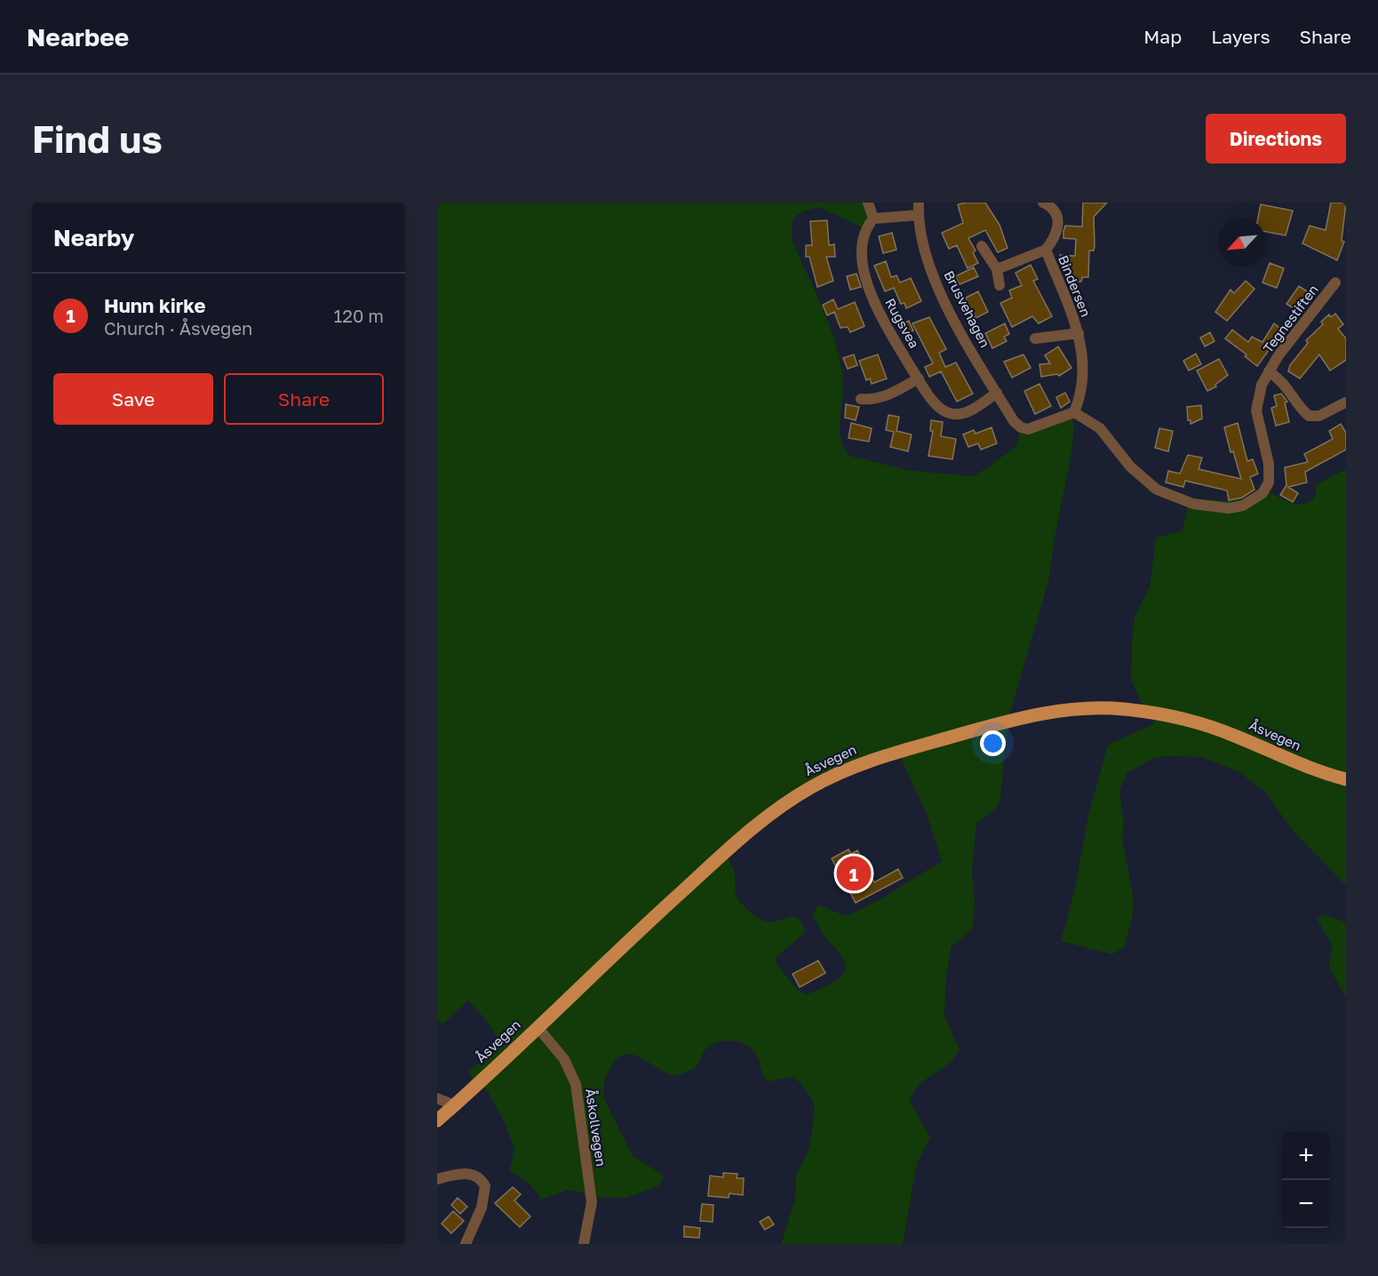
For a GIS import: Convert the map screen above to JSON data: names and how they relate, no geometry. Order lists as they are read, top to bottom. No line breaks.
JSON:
{"streets":{"main road":["Åsvegen"],"street":["Bindersen","Brusvehagen","Tegnestiften","Rugsvea","Åskollvegen"]},"crossings":[["Bindersen","Tegnestiften"],["Brusvehagen","Rugsvea"],["Åsvegen","Åskollvegen"]],"north":"bottom left","page":{"header":"Nearbee","nav":["Map","Layers","Share"],"buttons":["Directions",["Save","Share"]],"title":"Find us","heading":"Nearby","list":[{"mark":"1","name":"Hunn kirke","note":"Church · Åsvegen","value":"120 m"}],"pins":"1","map_buttons":["+","−"]}}
